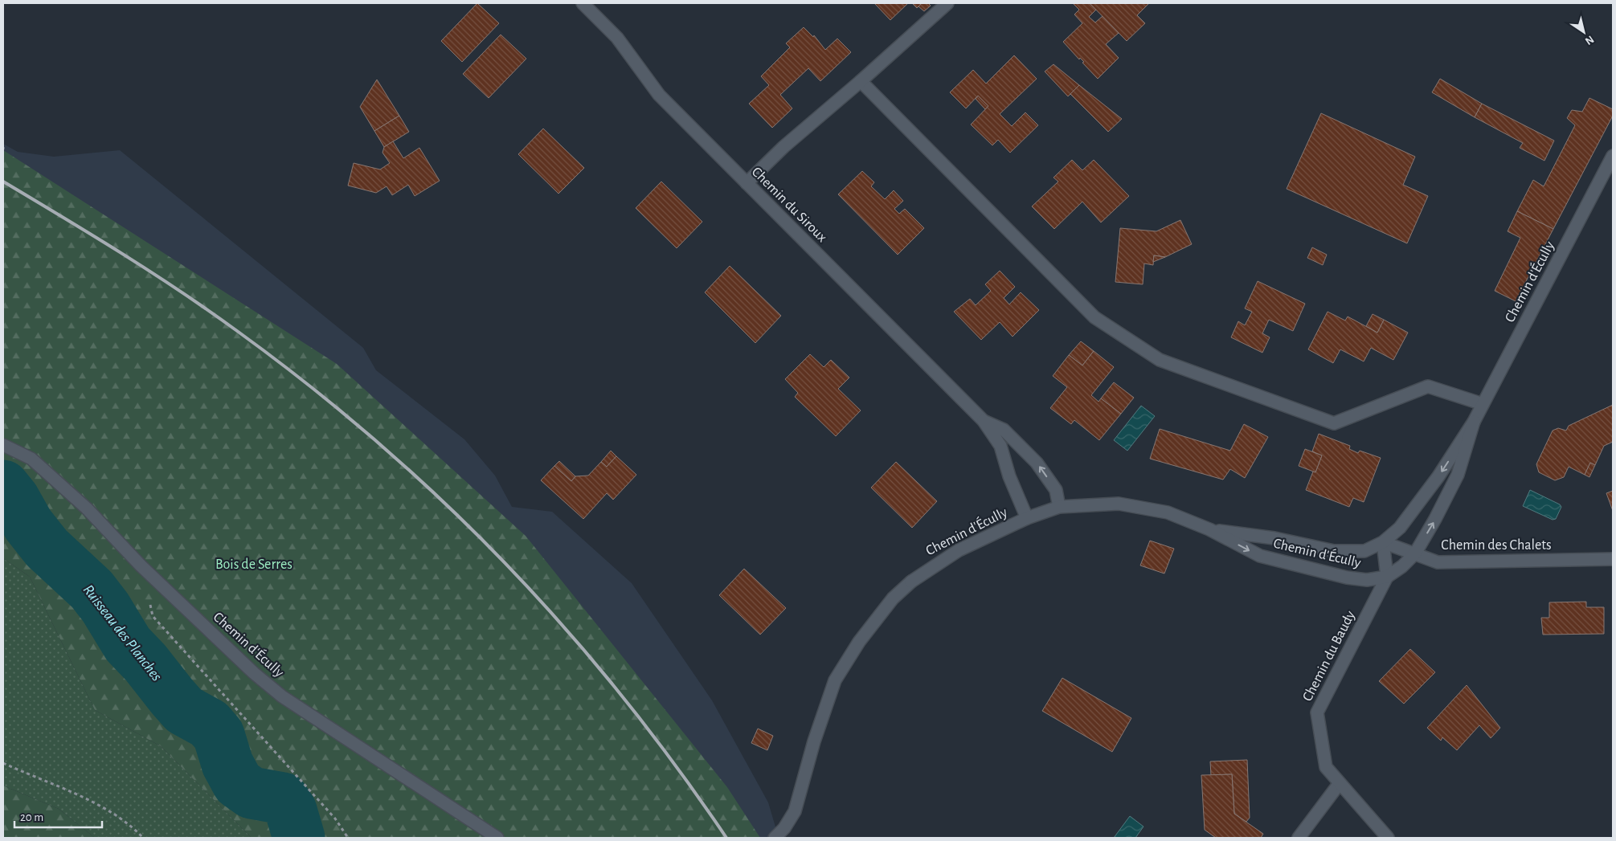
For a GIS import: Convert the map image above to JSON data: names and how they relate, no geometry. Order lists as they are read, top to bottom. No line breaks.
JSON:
{"streets":{"street":["Chemin du Siroux","Chemin d'Écully","Chemin des Chalets","Chemin du Baudy"]},"crossings":[["Chemin du Siroux","Chemin d'Écully"],["Chemin d'Écully","Chemin des Chalets"],["Chemin d'Écully","Chemin du Baudy"]],"water":["Ruisseau des Planches"],"parks":["Bois de Serres"],"scale_bar":"20 m","north":"bottom right"}
